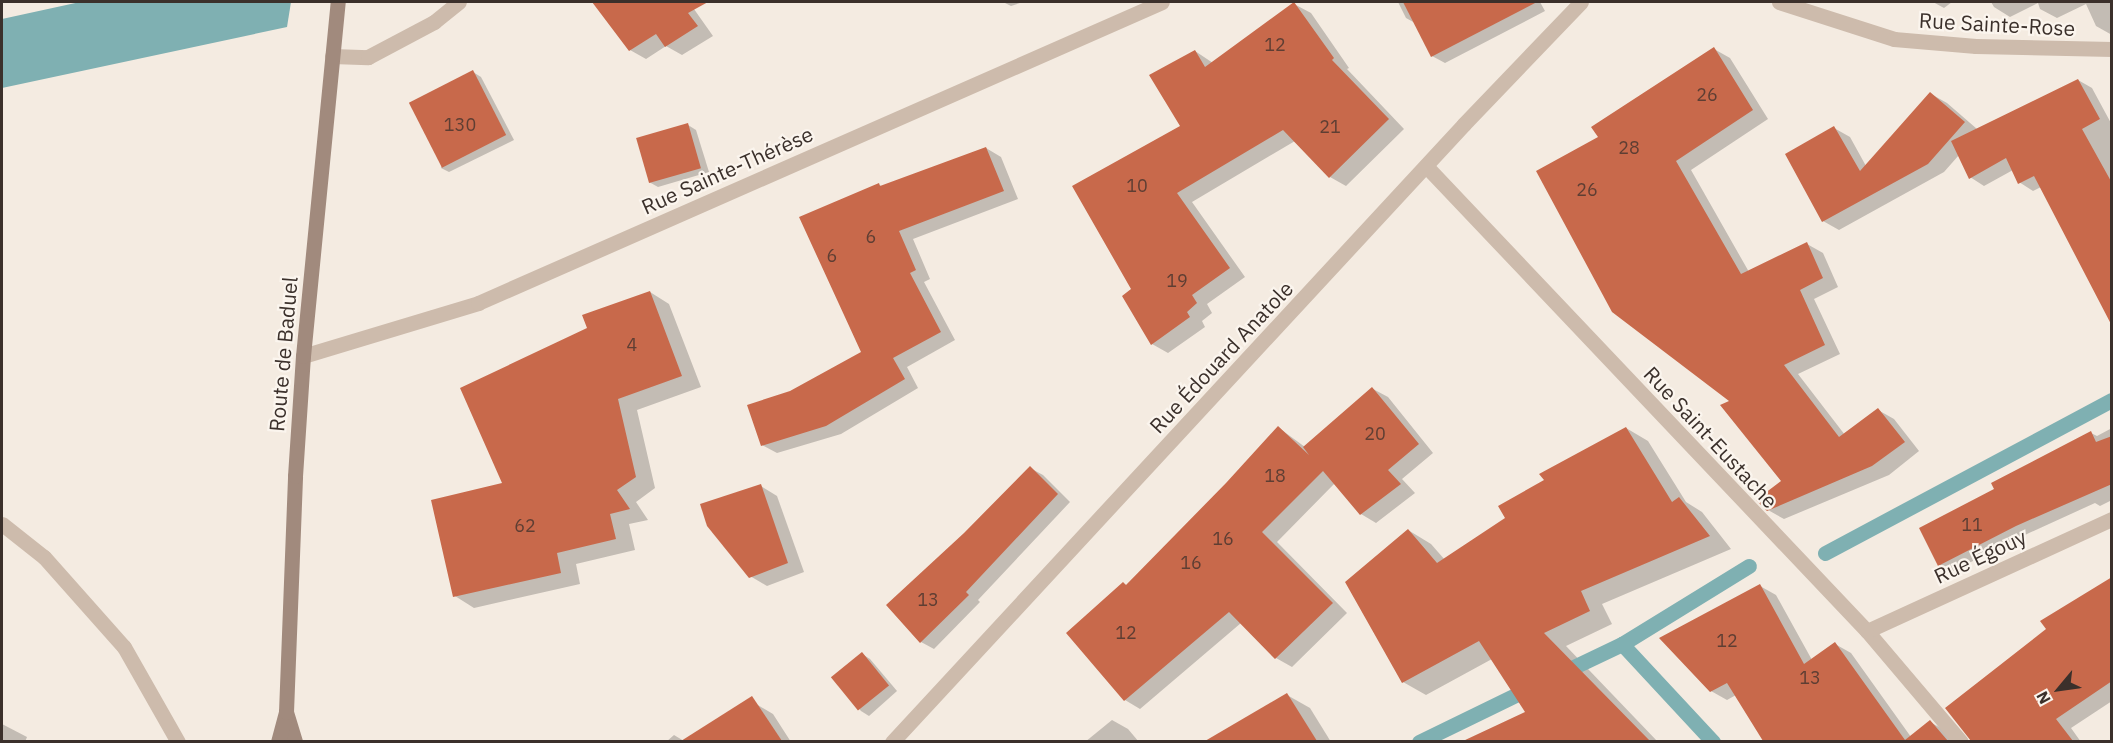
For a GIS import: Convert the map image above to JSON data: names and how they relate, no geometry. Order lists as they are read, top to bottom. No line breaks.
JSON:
{"streets":{"main road":["Route de Baduel"],"street":["Rue Sainte-Rose","Rue Sainte-Thérèse","Rue Édouard Anatole","Rue Saint-Eustache","Rue Égouy"]},"crossings":[["Rue Sainte-Thérèse","Route de Baduel"],["Rue Édouard Anatole","Rue Saint-Eustache"],["Rue Saint-Eustache","Rue Égouy"]],"house_numbers":["12","26","130","21","28","10","26","6","6","19","4","20","18","11","62","16","16","13","12","12","13"],"north":"bottom left"}
